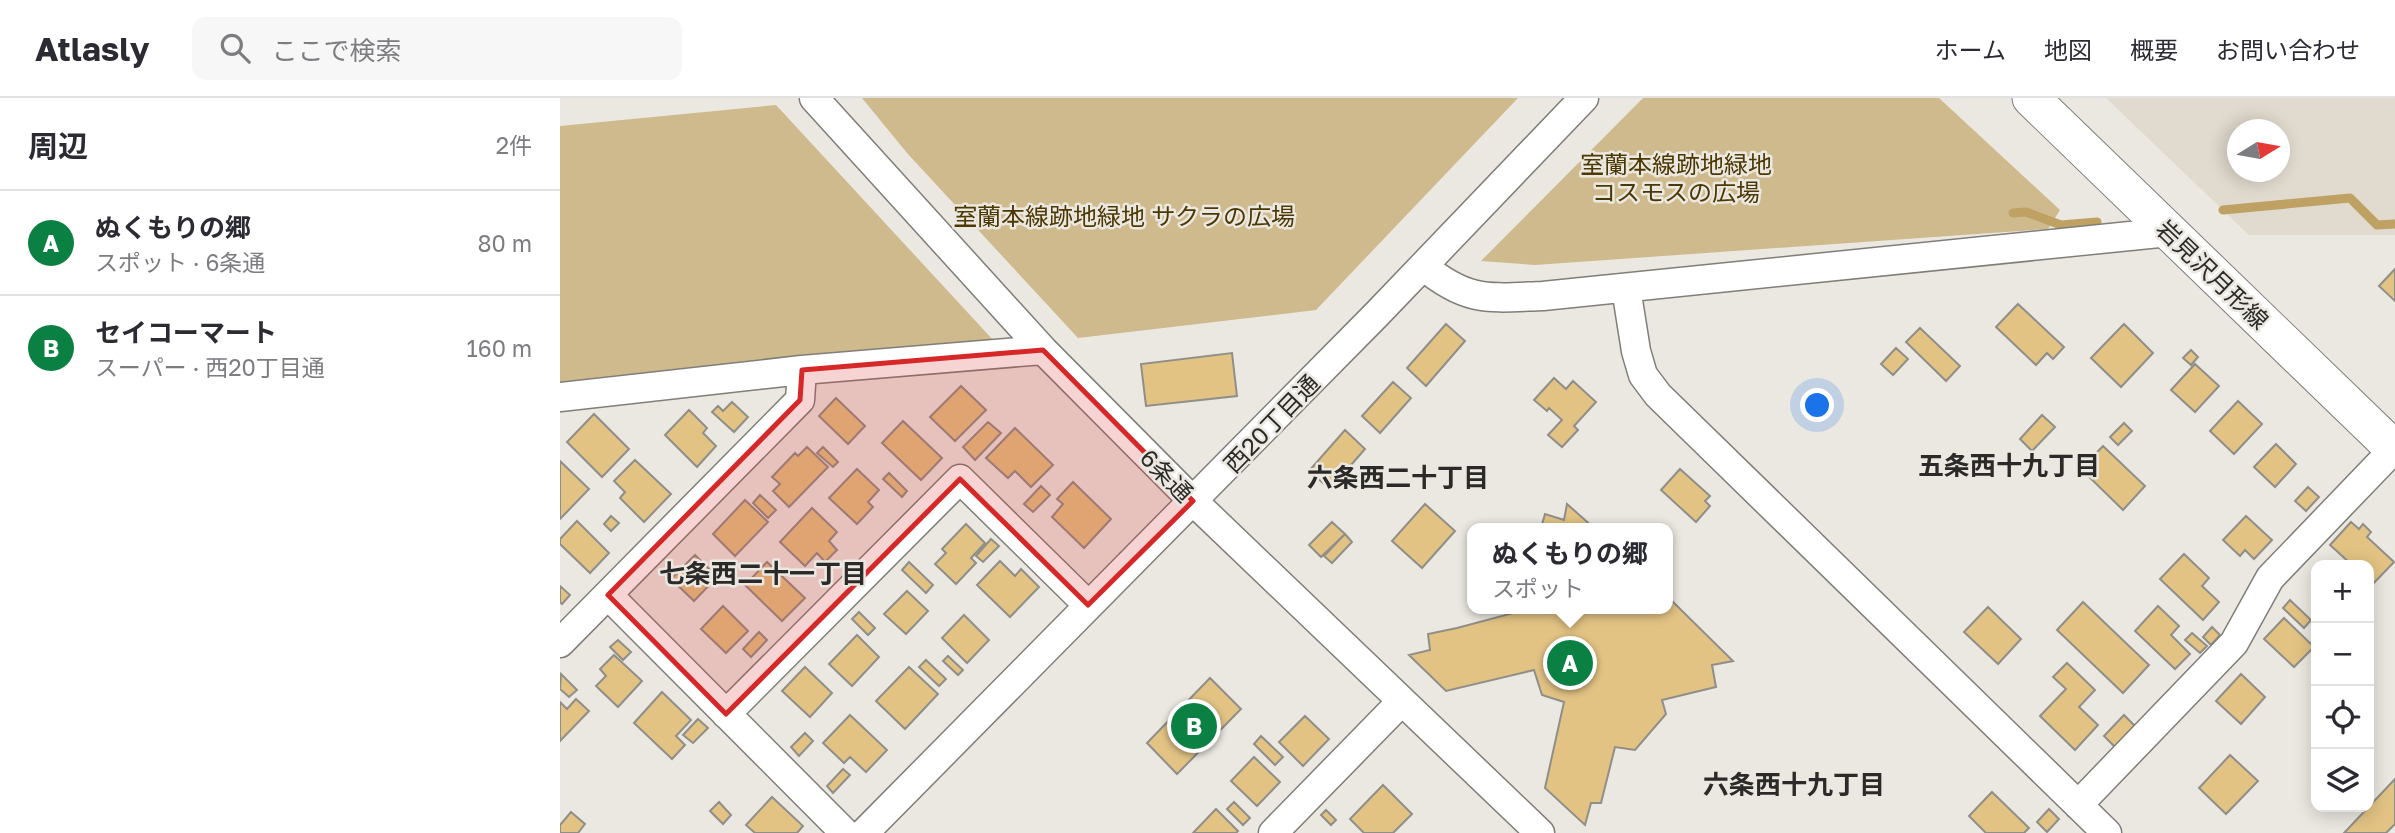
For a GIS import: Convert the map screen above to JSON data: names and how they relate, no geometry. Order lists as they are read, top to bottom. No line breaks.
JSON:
{"streets":{"main road":["岩見沢月形線"],"street":["西20丁目通","6条通"]},"crossings":[["西20丁目通","6条通"]],"districts":["五条西十九丁目","六条西二十丁目","七条西二十一丁目","六条西十九丁目"],"parks":["室蘭本線跡地緑地 コスモスの広場","室蘭本線跡地緑地 サクラの広場"],"north":"right","page":{"header":"Atlasly","search":"ここで検索","nav":["ホーム","地図","概要","お問い合わせ"],"heading":["周辺","2件"],"list":[{"mark":"A","name":"ぬくもりの郷","note":"スポット · 6条通","value":"80 m"},{"mark":"B","name":"セイコーマート","note":"スーパー · 西20丁目通","value":"160 m"}],"popup":["ぬくもりの郷","スポット"],"map_buttons":["+","−"],"pins":["A","B"]}}
